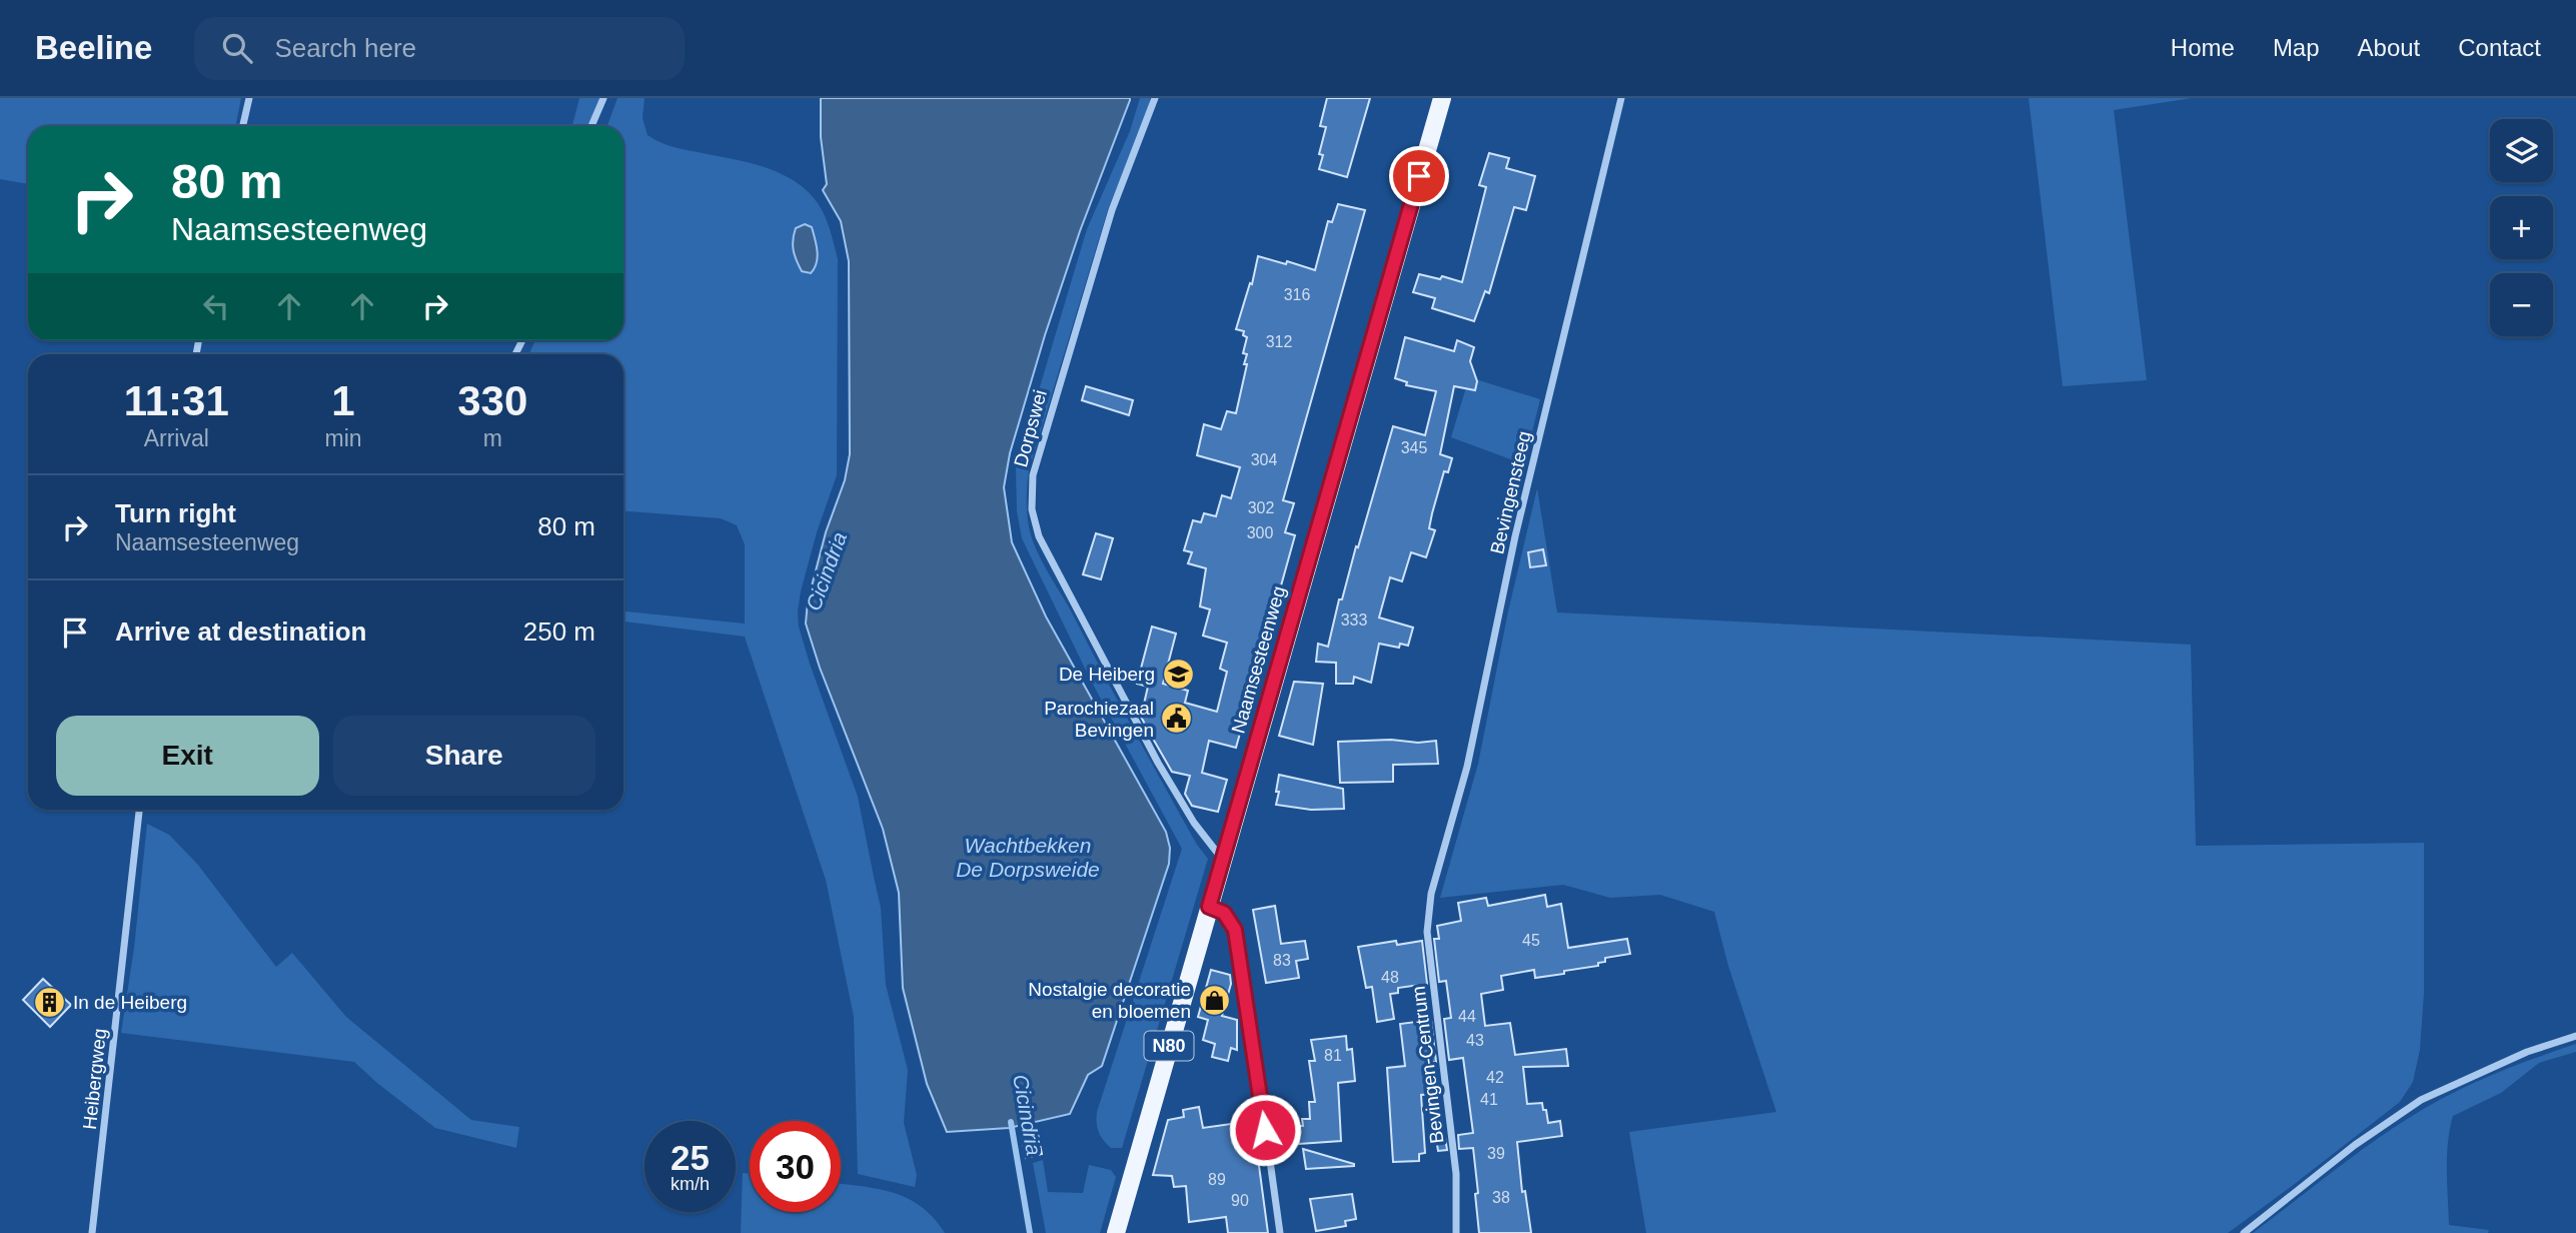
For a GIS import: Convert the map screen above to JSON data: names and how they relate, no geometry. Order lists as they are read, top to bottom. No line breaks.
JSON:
{"streets":{"main road":["Naamsesteenweg","N80"],"street":["Dorpswei","Bevingensteeg","Bevingen-Centrum","Heibergweg"]},"crossings":[["Dorpswei","Naamsesteenweg"],["Bevingensteeg","Bevingen-Centrum"]],"water":["Cicindria","Wachtbekken De Dorpsweide"],"places":{"school or university":["De Heiberg"],"public building":["Parochiezaal Bevingen"],"shop":["Nostalgie decoratie en bloemen"],"building":["In de Heiberg"]},"house_numbers":["316","312","345","304","302","300","333","45","83","48","44","43","81","42","41","39","89","38","90"],"page":{"header":"Beeline","search":"Search here","nav":["Home","Map","About","Contact"],"map_buttons":["+","−"],"turn":["80 m","Naamsesteenweg"],"eta":["11:31","Arrival","1","min","330","m"],"list":[{"name":"Turn right","note":"Naamsesteenweg","value":"80 m"},{"name":"Arrive at destination","value":"250 m"}],"buttons":["Exit","Share"],"speed":"25 km/h","limit":"30"}}
